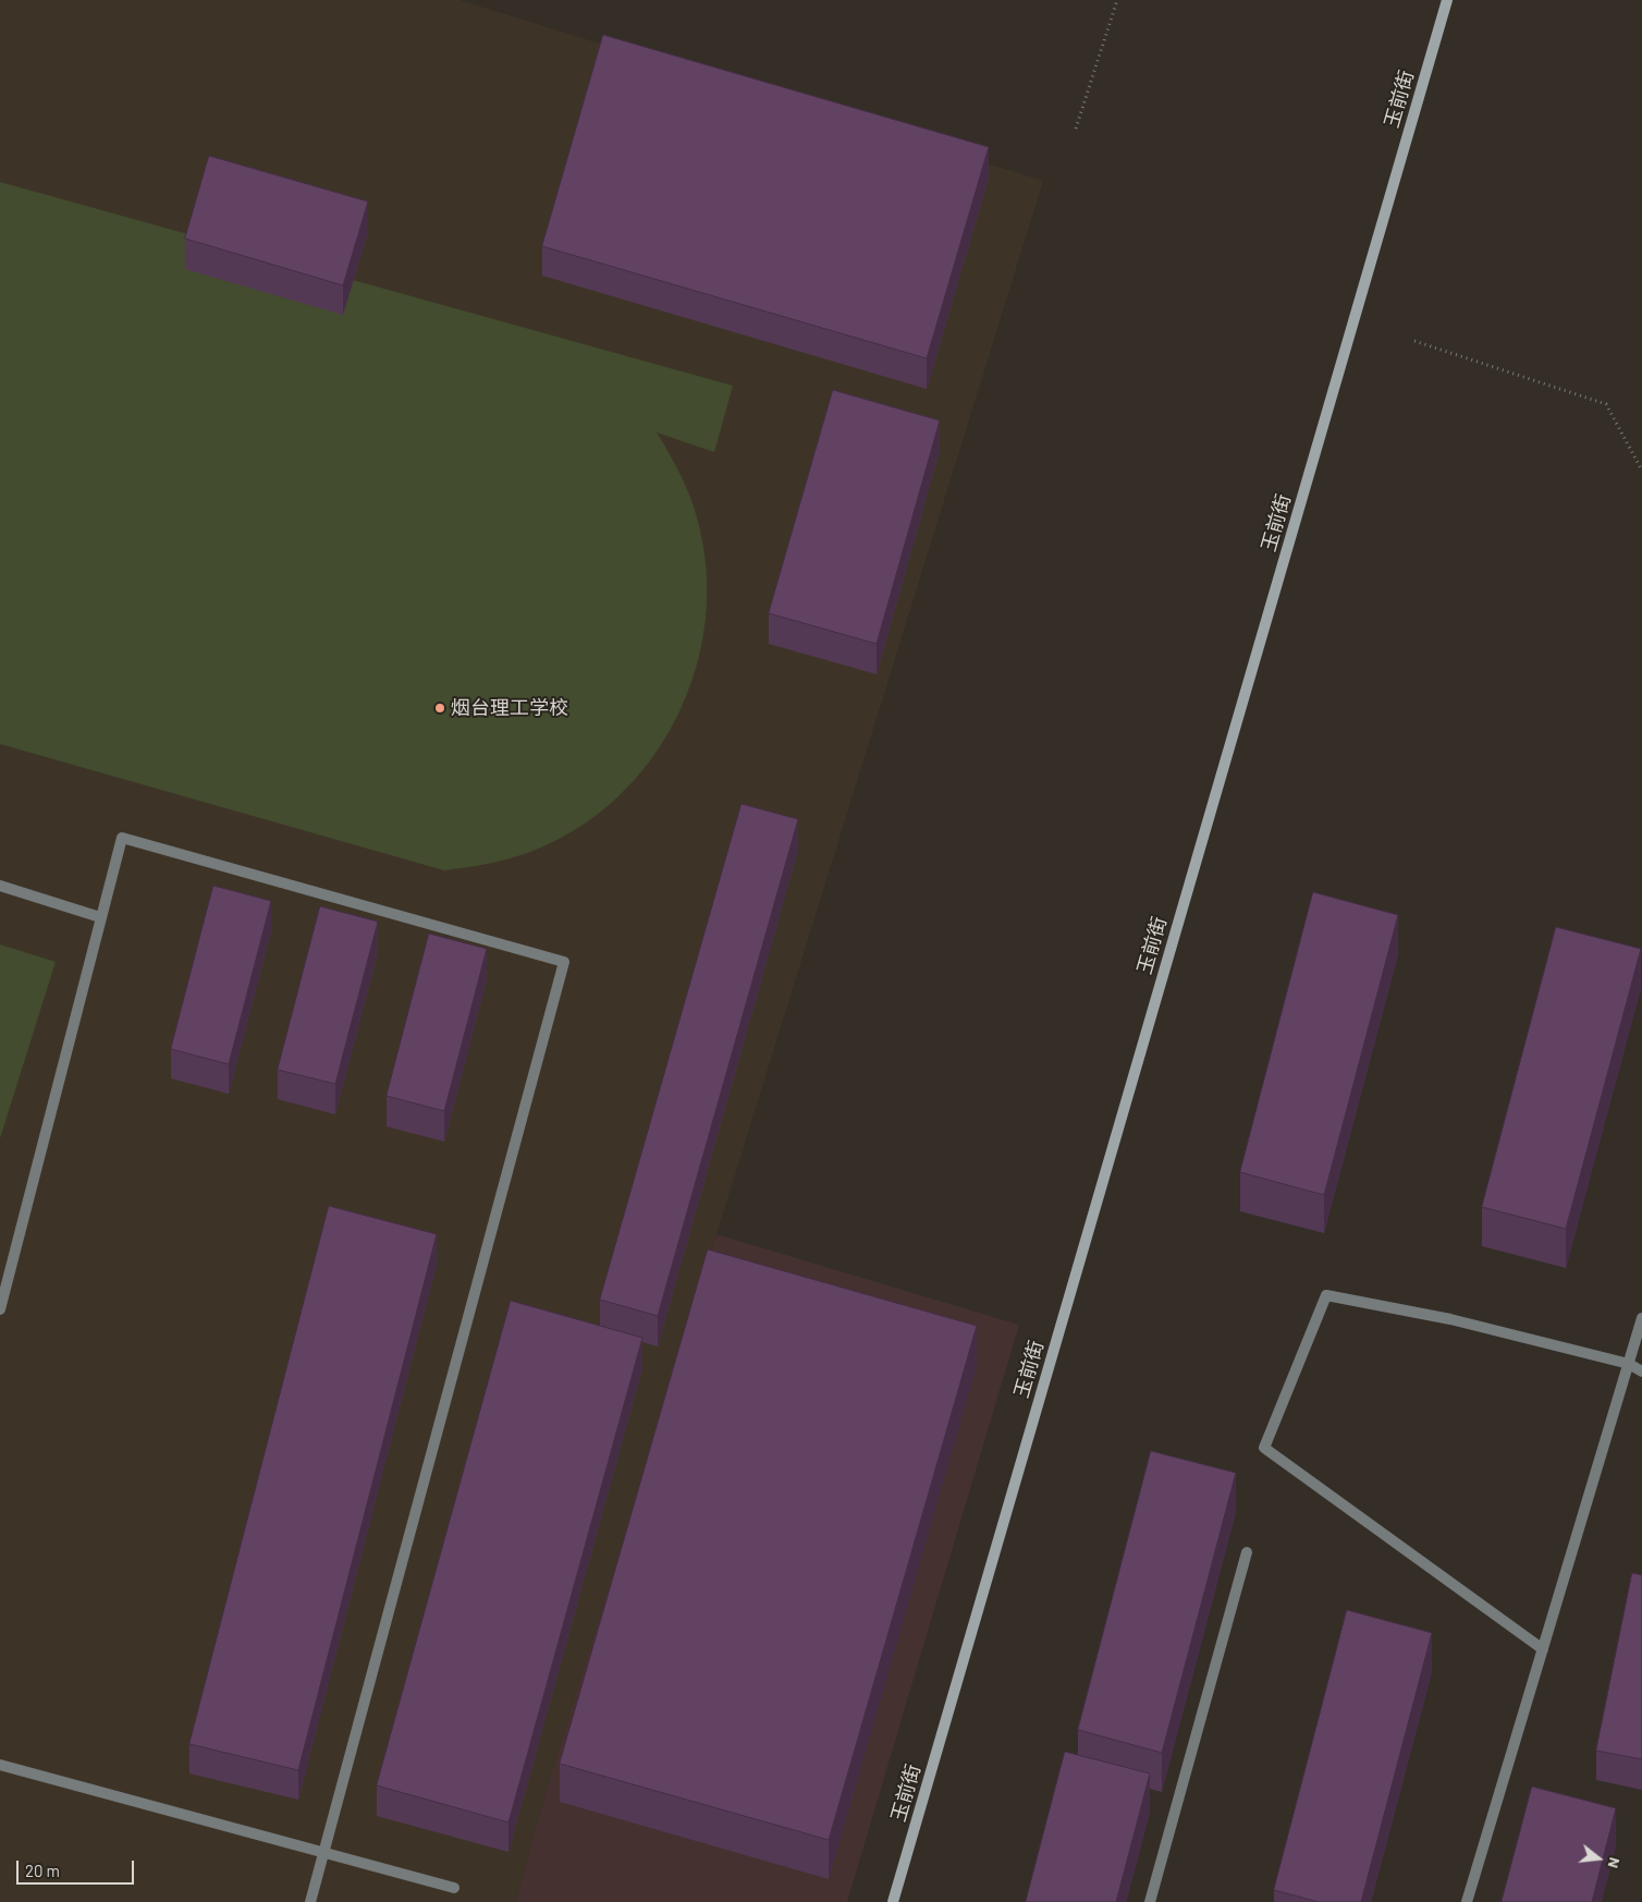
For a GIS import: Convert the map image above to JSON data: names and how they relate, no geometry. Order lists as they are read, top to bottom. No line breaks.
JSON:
{"streets":{"street":["玉前街"]},"places":["烟台理工学校"],"scale_bar":"20 m","north":"right"}
